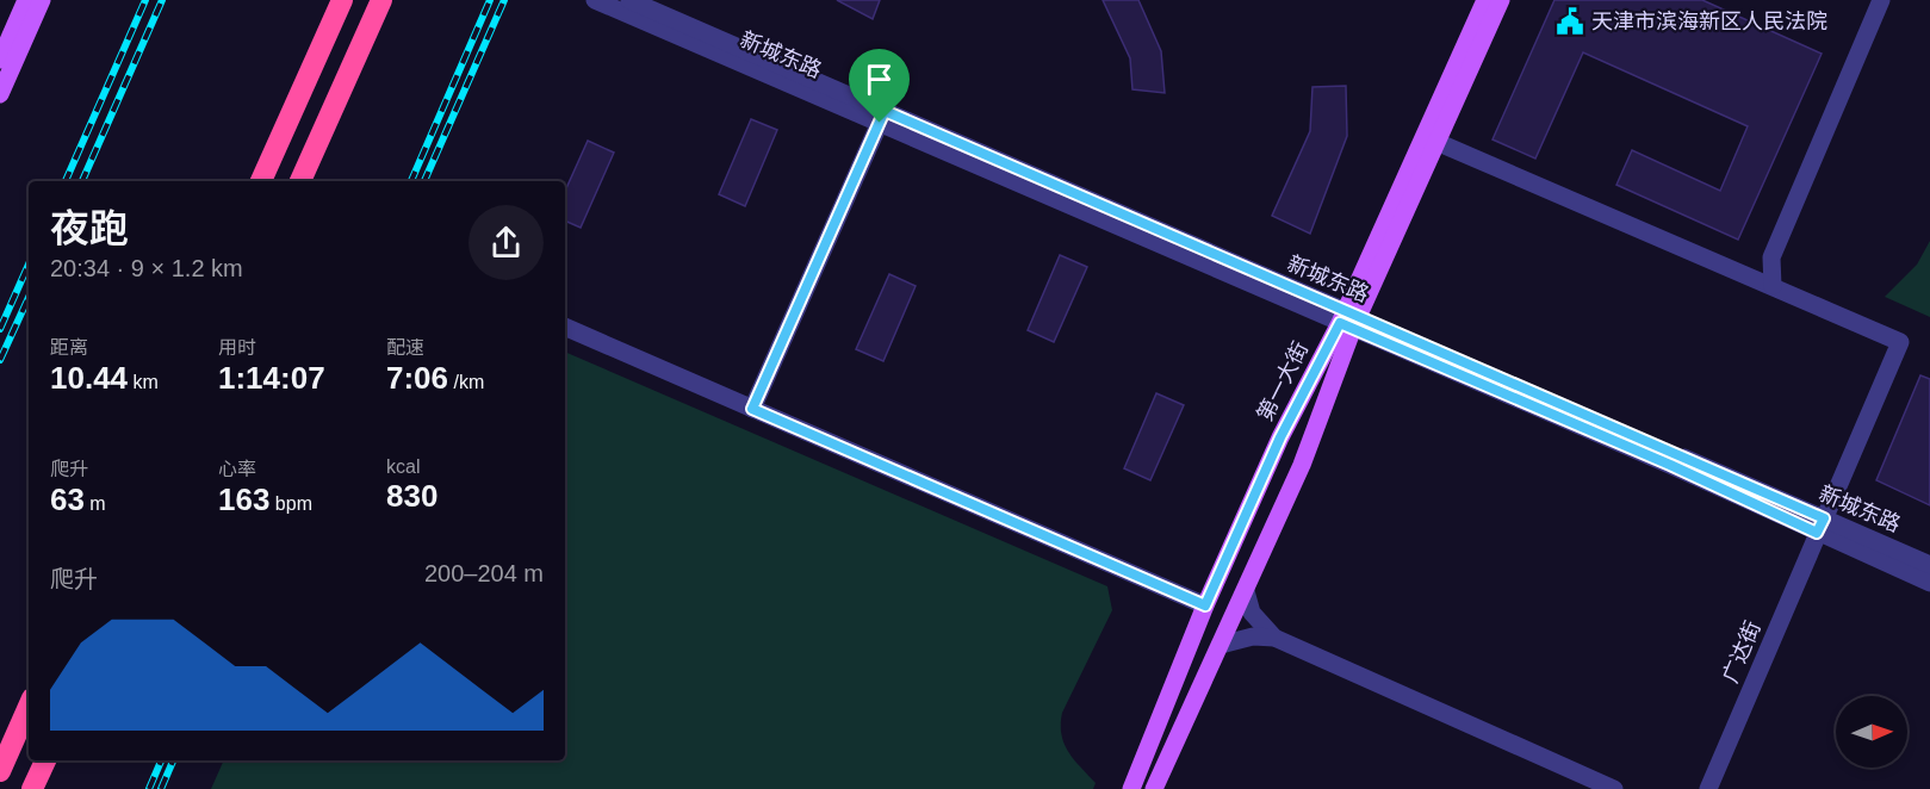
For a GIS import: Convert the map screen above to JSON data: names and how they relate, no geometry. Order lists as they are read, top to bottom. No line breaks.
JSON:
{"streets":{"main road":["第一大街"],"street":["新城东路","广达街"]},"crossings":[["新城东路","第一大街"],["新城东路","广达街"]],"places":{"public building":["天津市滨海新区人民法院"]},"north":"right","page":{"heading":["夜跑","20:34 · 9 × 1.2 km"],"stats":[["距离","10.44 km"],["用时","1:14:07"],["配速","7:06 /km"],["爬升","63 m"],["心率","163 bpm"],["kcal","830"]],"chart":["爬升","200–204 m"]}}
